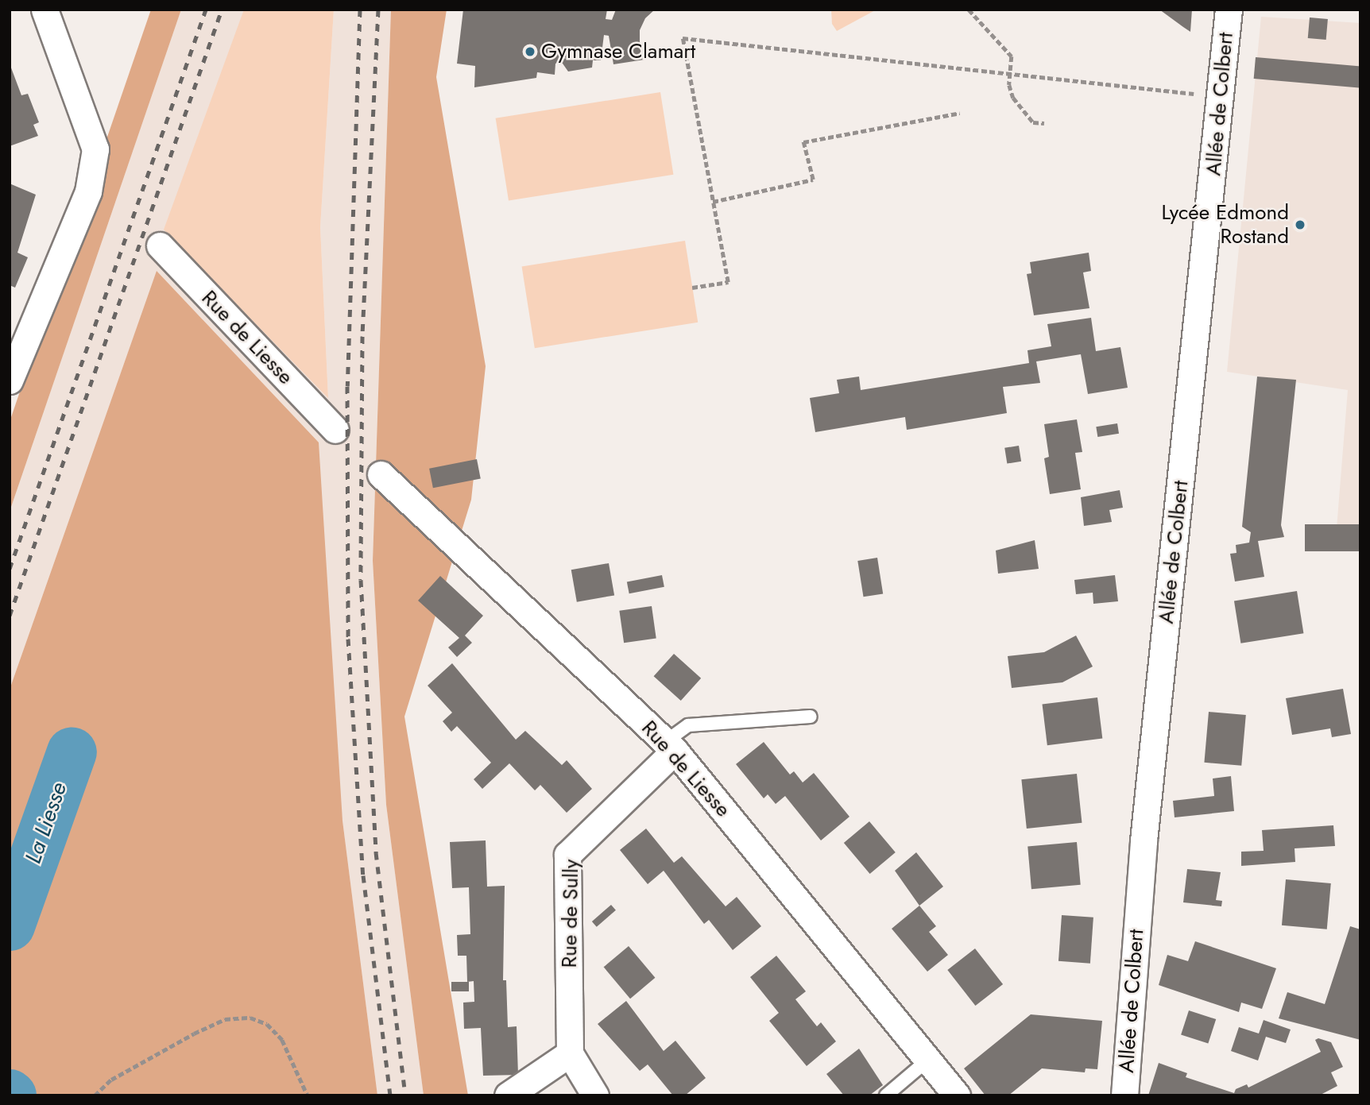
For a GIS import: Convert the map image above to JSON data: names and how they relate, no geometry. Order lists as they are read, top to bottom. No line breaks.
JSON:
{"streets":{"street":["Allée de Colbert","Rue de Liesse","Rue de Sully"]},"crossings":[["Rue de Liesse","Rue de Sully"]],"water":["La Liesse"],"places":["Gymnase Clamart","Lycée Edmond Rostand"]}
